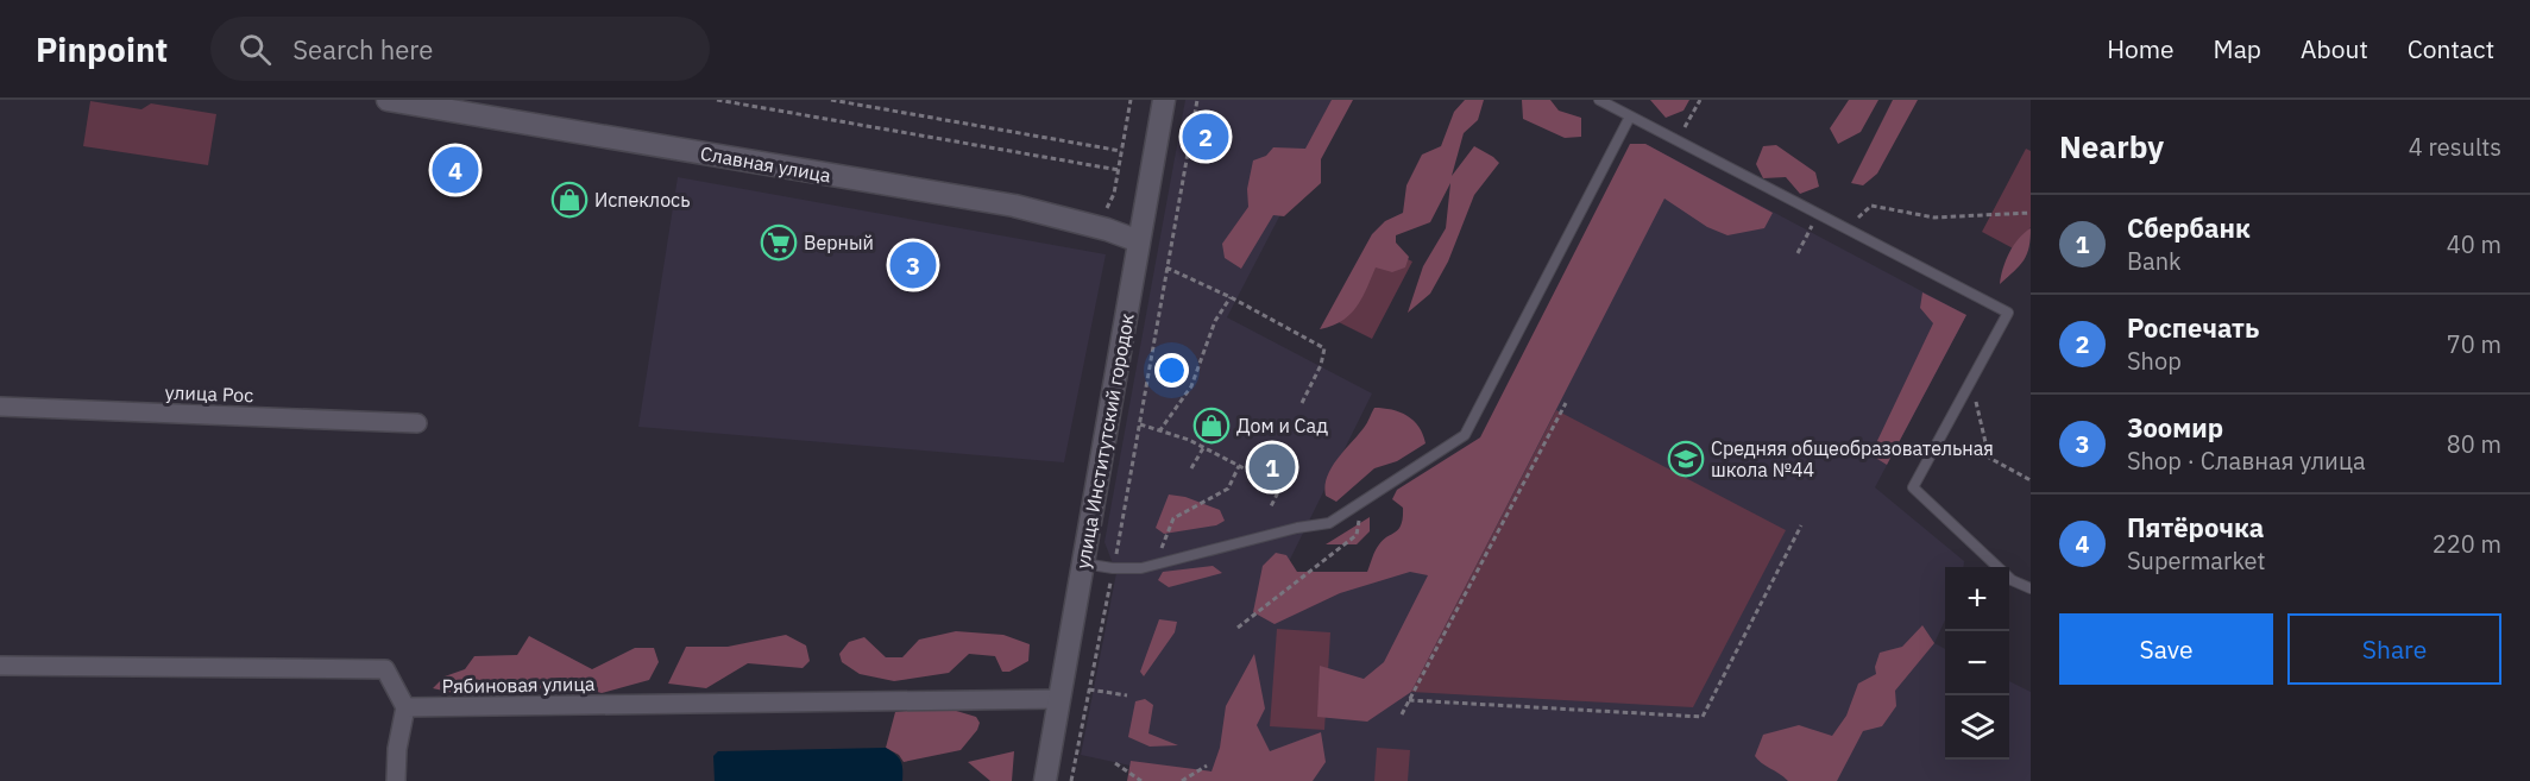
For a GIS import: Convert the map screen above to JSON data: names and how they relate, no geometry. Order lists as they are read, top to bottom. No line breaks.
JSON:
{"streets":{"street":["Славная улица","улица Рос","улица Институтский городок","Рябиновая улица"]},"crossings":[["Славная улица","улица Институтский городок"],["улица Институтский городок","Рябиновая улица"]],"places":{"shop":["Испеклось","Дом и Сад"],"supermarket":["Верный"],"school or university":["Средняя общеобразовательная школа №44"]},"page":{"header":"Pinpoint","search":"Search here","nav":["Home","Map","About","Contact"],"heading":["Nearby","4 results"],"pins":["2","4","3","1"],"list":[{"mark":"1","name":"Сбербанк","note":"Bank","value":"40 m"},{"mark":"2","name":"Роспечать","note":"Shop","value":"70 m"},{"mark":"3","name":"Зоомир","note":"Shop · Славная улица","value":"80 m"},{"mark":"4","name":"Пятёрочка","note":"Supermarket","value":"220 m"}],"map_buttons":["+","−"],"buttons":["Save","Share"]}}
